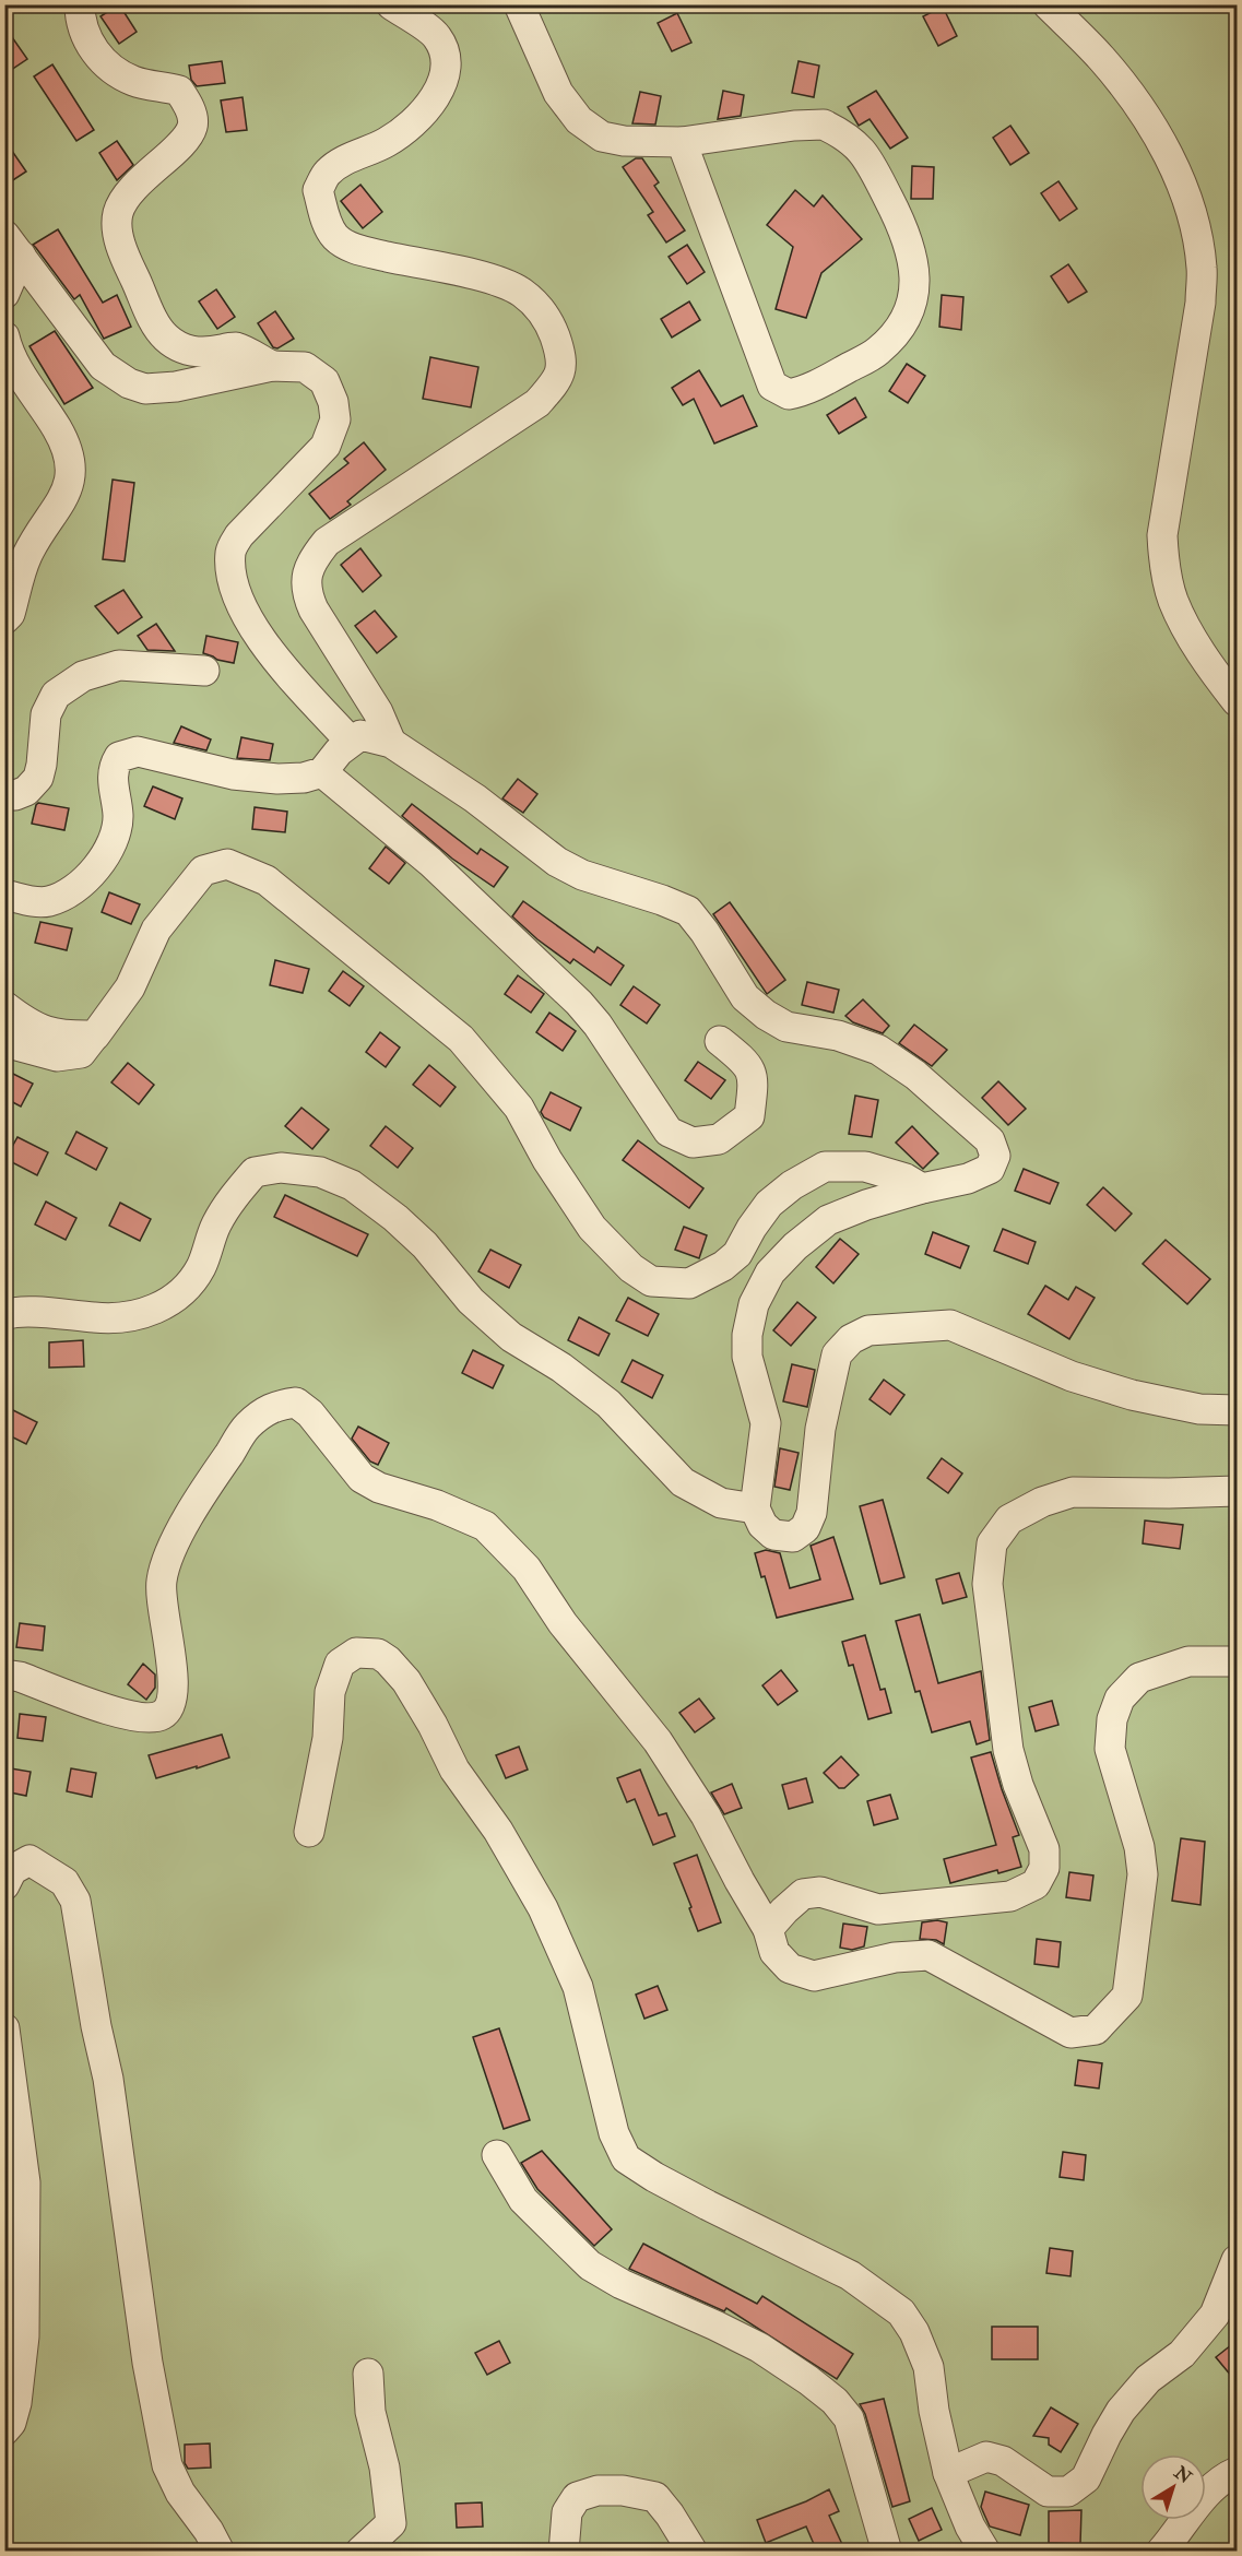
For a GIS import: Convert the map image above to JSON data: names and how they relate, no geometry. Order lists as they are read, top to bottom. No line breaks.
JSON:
{"north":"top right"}
